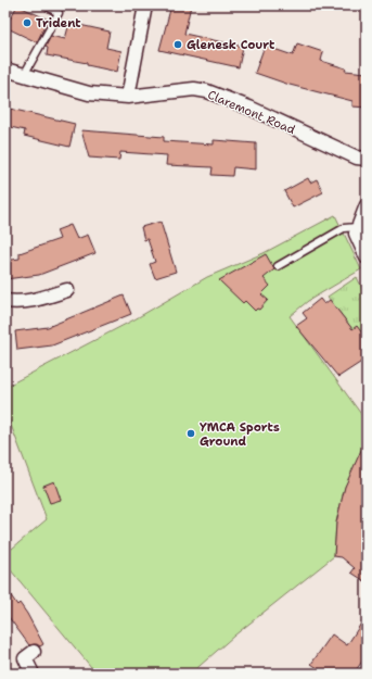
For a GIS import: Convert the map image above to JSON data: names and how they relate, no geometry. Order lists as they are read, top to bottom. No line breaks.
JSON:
{"streets":{"street":["Claremont Road"]},"places":["Trident","Glenesk Court","YMCA Sports Ground"]}
